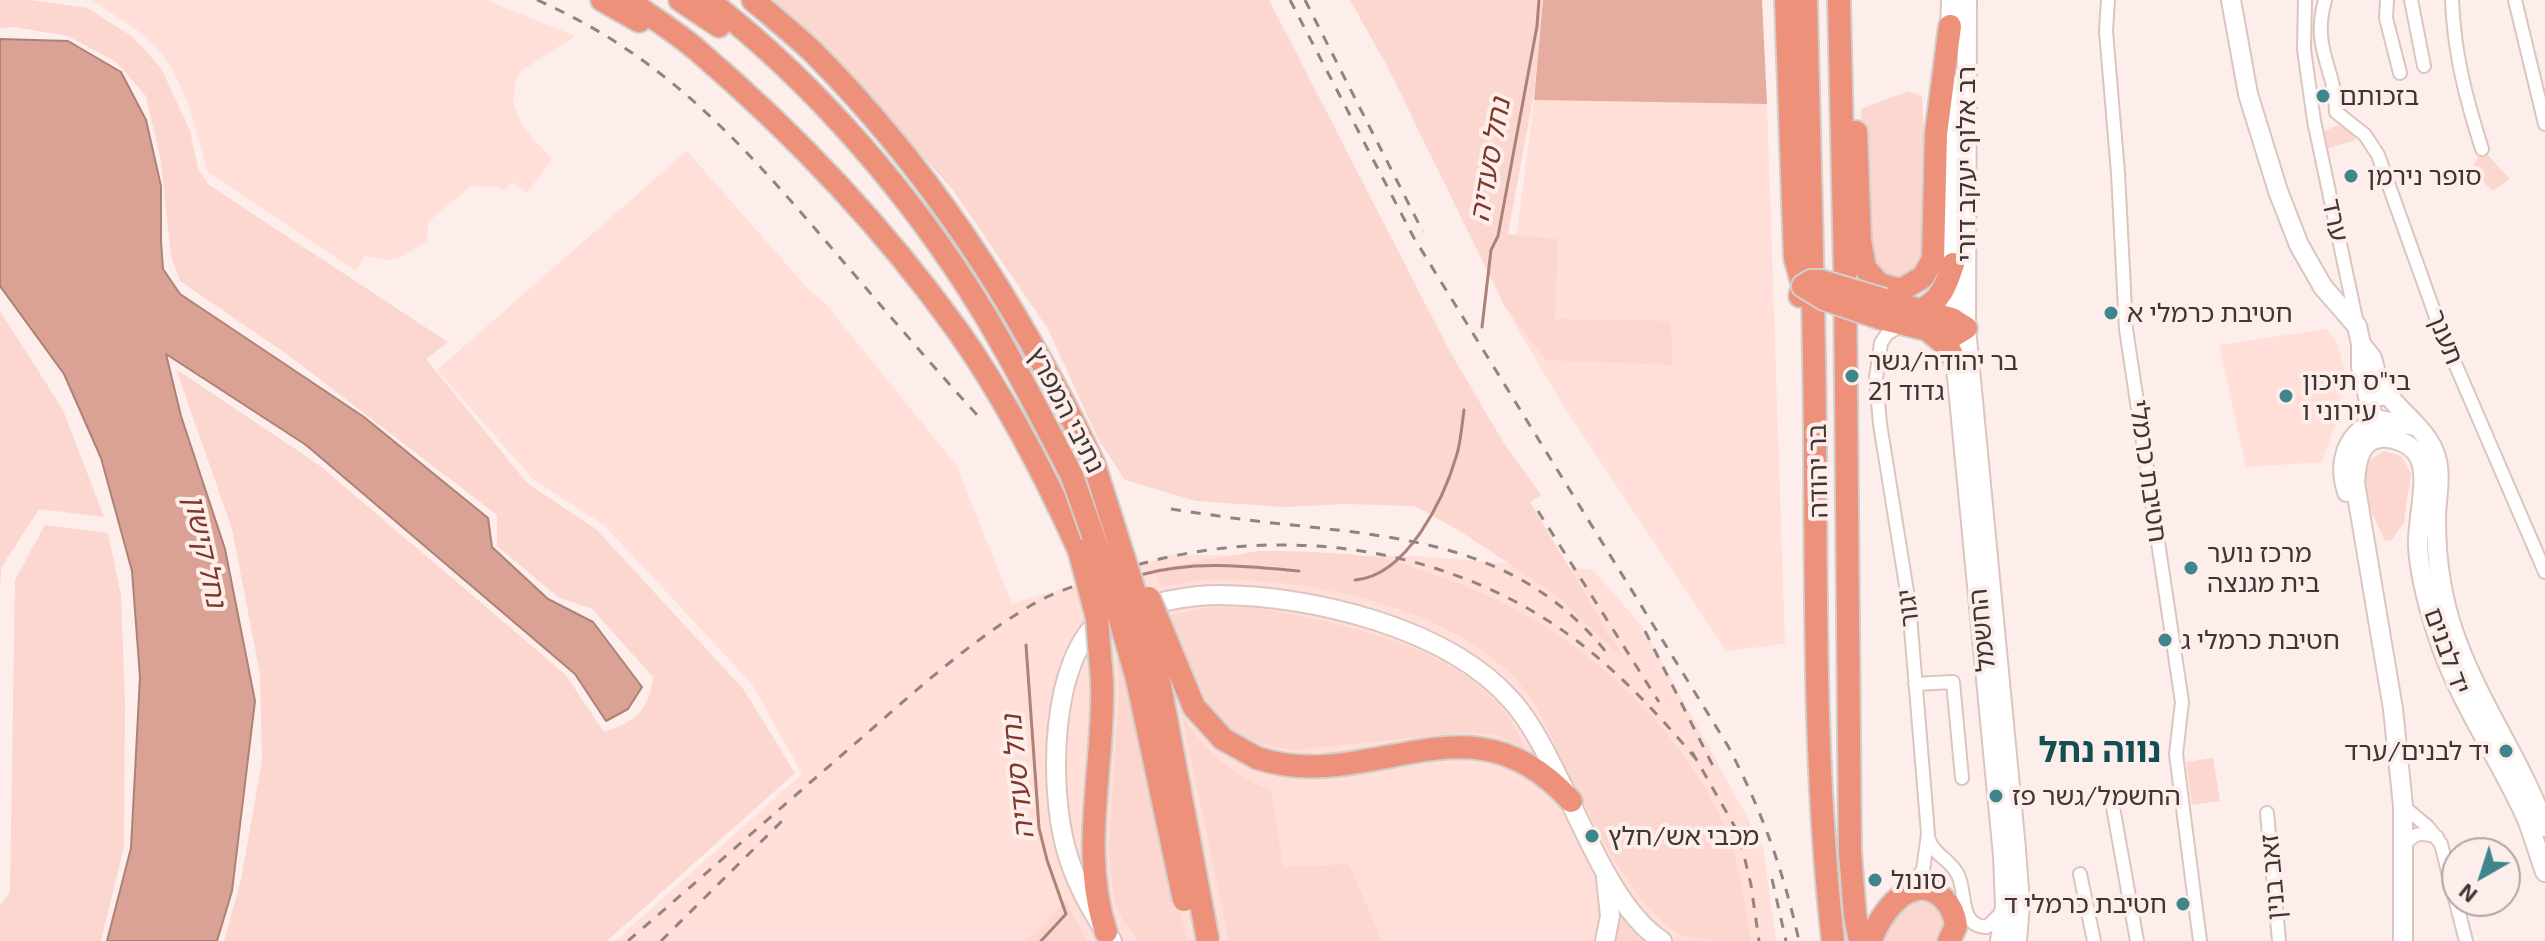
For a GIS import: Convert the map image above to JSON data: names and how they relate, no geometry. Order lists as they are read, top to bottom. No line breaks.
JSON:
{"streets":{"highway":["נתיבי המפרץ","בר יהודה"],"street":["רב אלוף יעקב דורי","ערד","תענך","חטיבת כרמלי","יגור","החשמל","יד לבנים","זאב בנין"]},"crossings":[["רב אלוף יעקב דורי","החשמל"],["ערד","יד לבנים"]],"districts":["נווה נחל"],"water":["נחל סעדיה","נחל קישון"],"places":["בזכותם","סופר נירמן","חטיבת כרמלי א","בר יהודה/גשר גדוד 21","בי\"ס תיכון עירוני ו","מרכז נוער בית מגנצה","חטיבת כרמלי ג","יד לבנים/ערד","החשמל/גשר פז","מכבי אש/חלץ","סונול","חטיבת כרמלי ד"],"north":"bottom left"}
